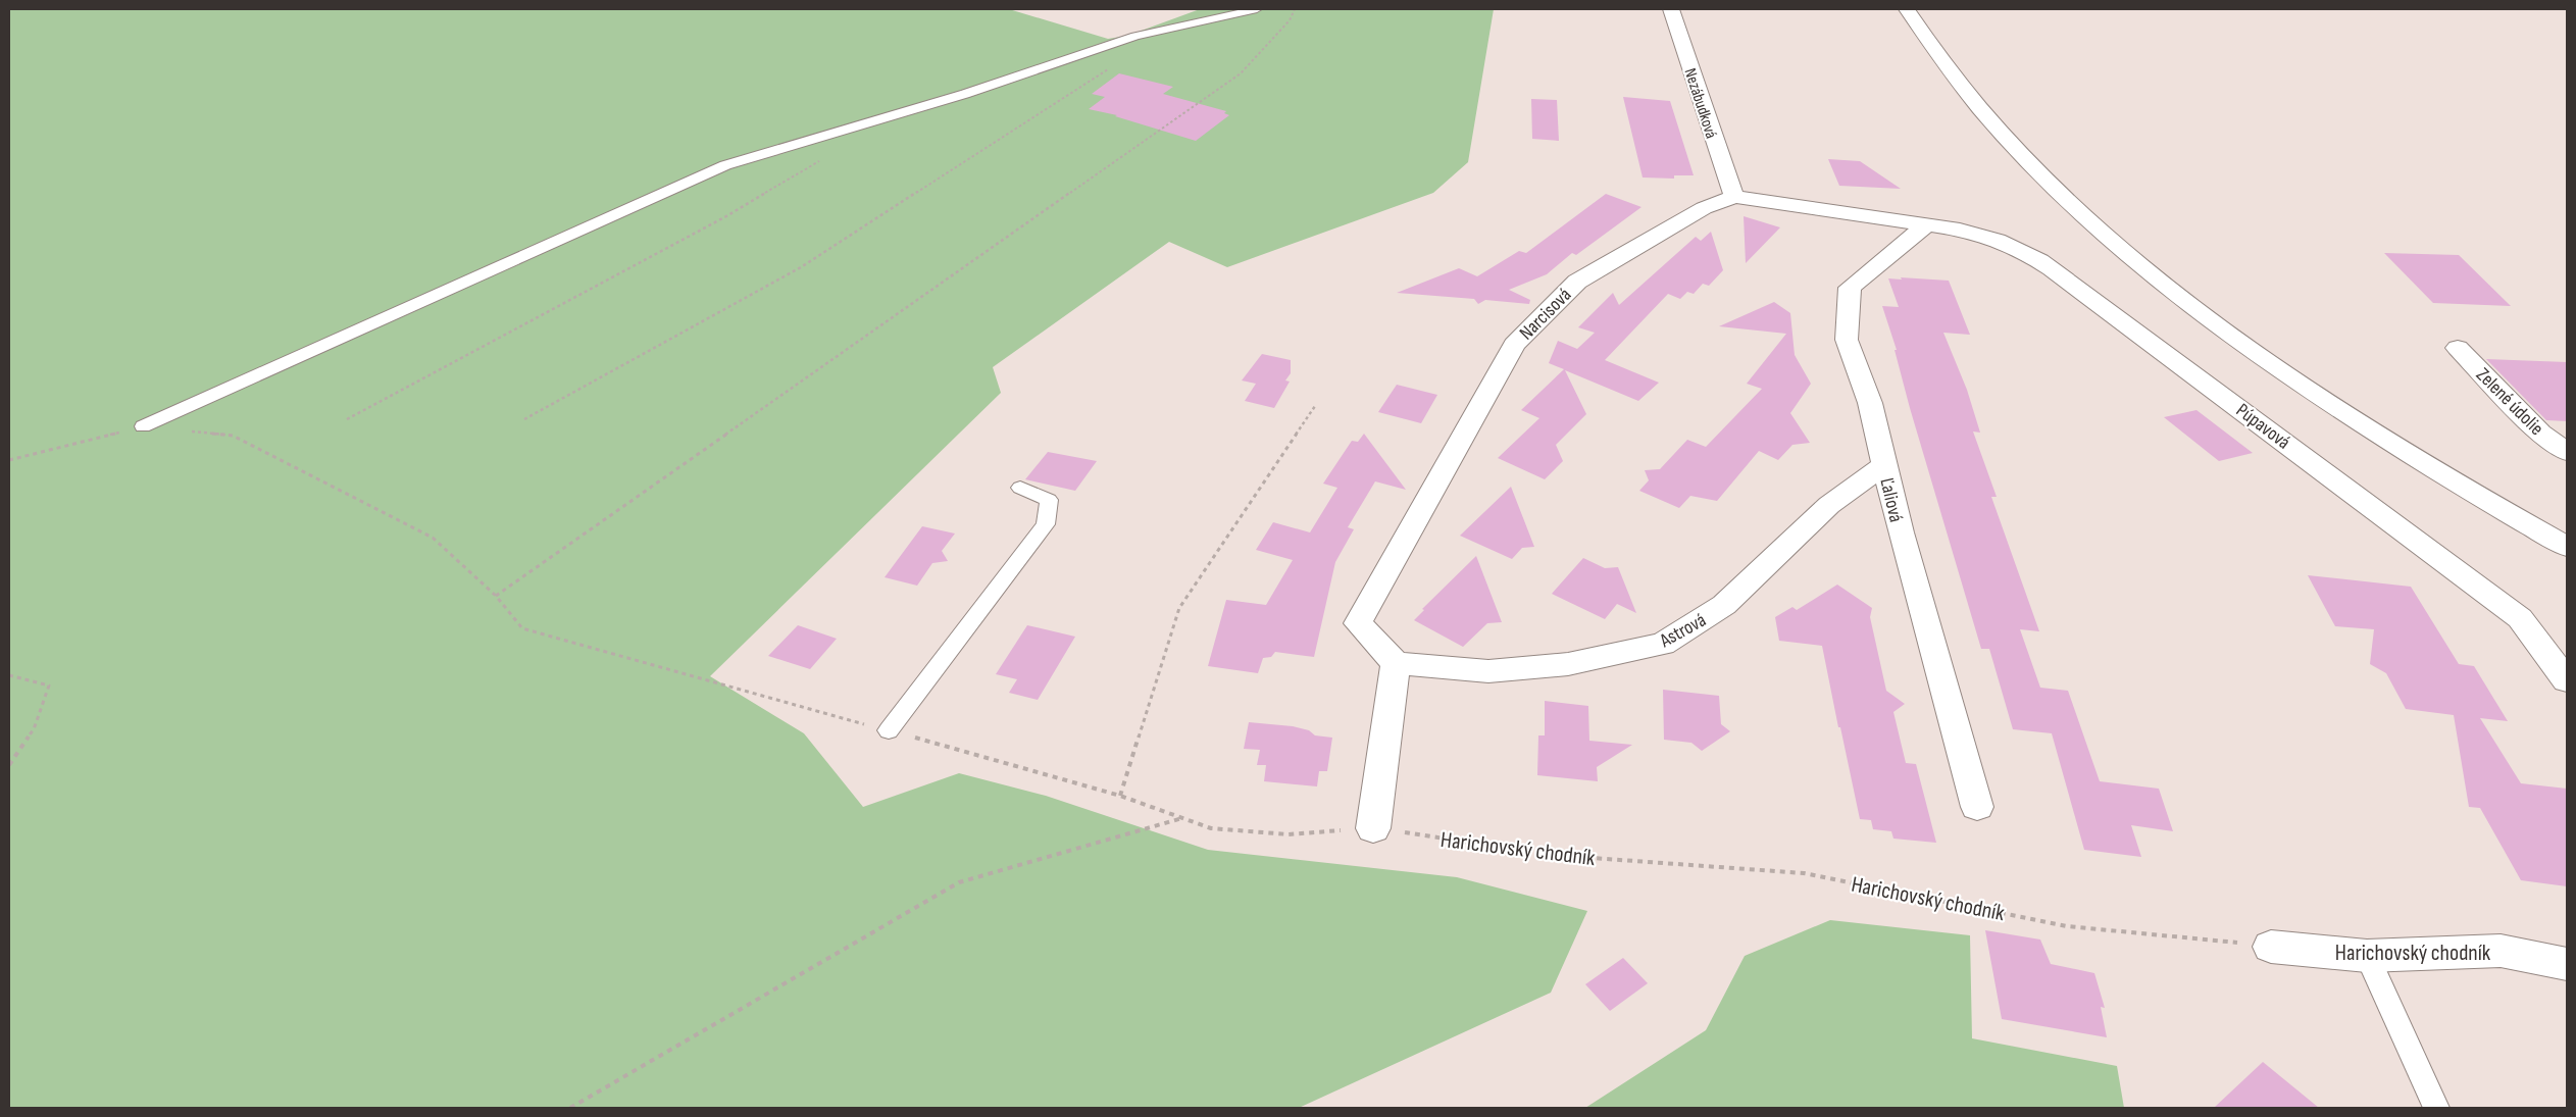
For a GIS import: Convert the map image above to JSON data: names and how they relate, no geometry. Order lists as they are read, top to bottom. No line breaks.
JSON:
{"streets":{"street":["Nezábudková","Narcisová","Zelené údolie","Púpavová","Ľaliová","Astrová","Harichovský chodník"]},"crossings":[["Nezábudková","Narcisová"],["Narcisová","Púpavová"],["Narcisová","Ľaliová"],["Narcisová","Astrová"],["Púpavová","Ľaliová"],["Ľaliová","Astrová"]]}
